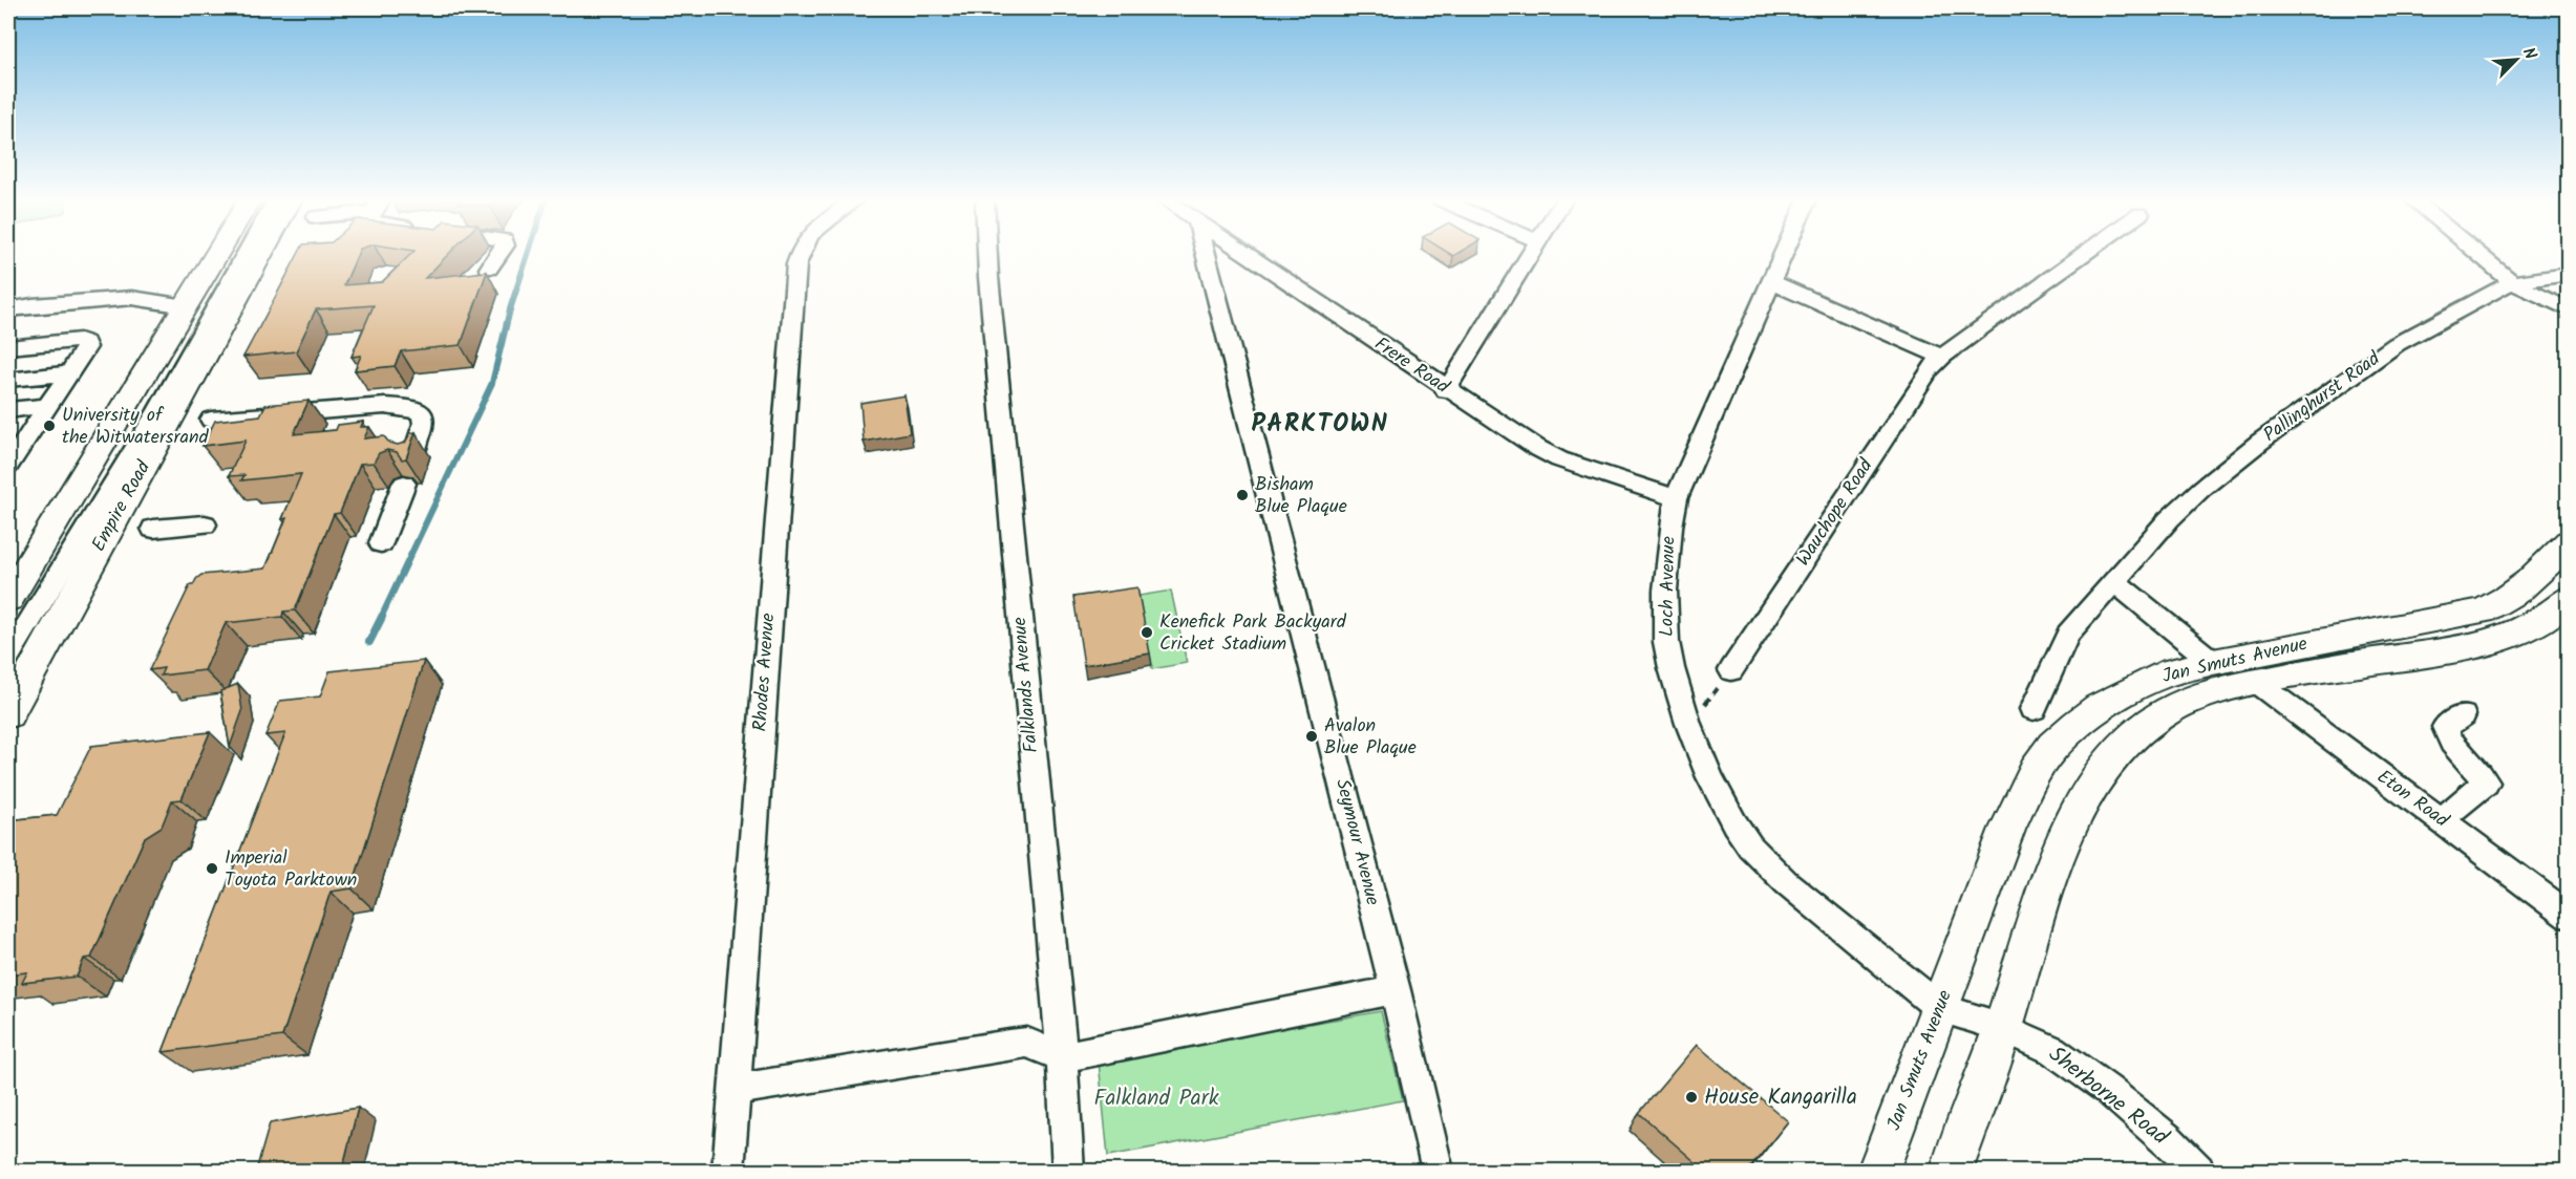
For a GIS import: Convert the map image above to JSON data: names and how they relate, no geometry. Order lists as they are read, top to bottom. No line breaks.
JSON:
{"streets":{"main road":["Empire Road","Jan Smuts Avenue"],"street":["Frere Road","Pallinghurst Road","Wauchope Road","Loch Avenue","Rhodes Avenue","Falklands Avenue","Eton Road","Seymour Avenue","Sherborne Road"]},"crossings":[["Frere Road","Loch Avenue"],["Loch Avenue","Jan Smuts Avenue"],["Loch Avenue","Sherborne Road"],["Jan Smuts Avenue","Eton Road"],["Jan Smuts Avenue","Sherborne Road"]],"districts":["PARKTOWN"],"parks":["Falkland Park"],"places":["University of the Witwatersrand","Bisham Blue Plaque","Kenefick Park Backyard Cricket Stadium","Avalon Blue Plaque","Imperial Toyota Parktown","House Kangarilla"],"north":"top right"}
